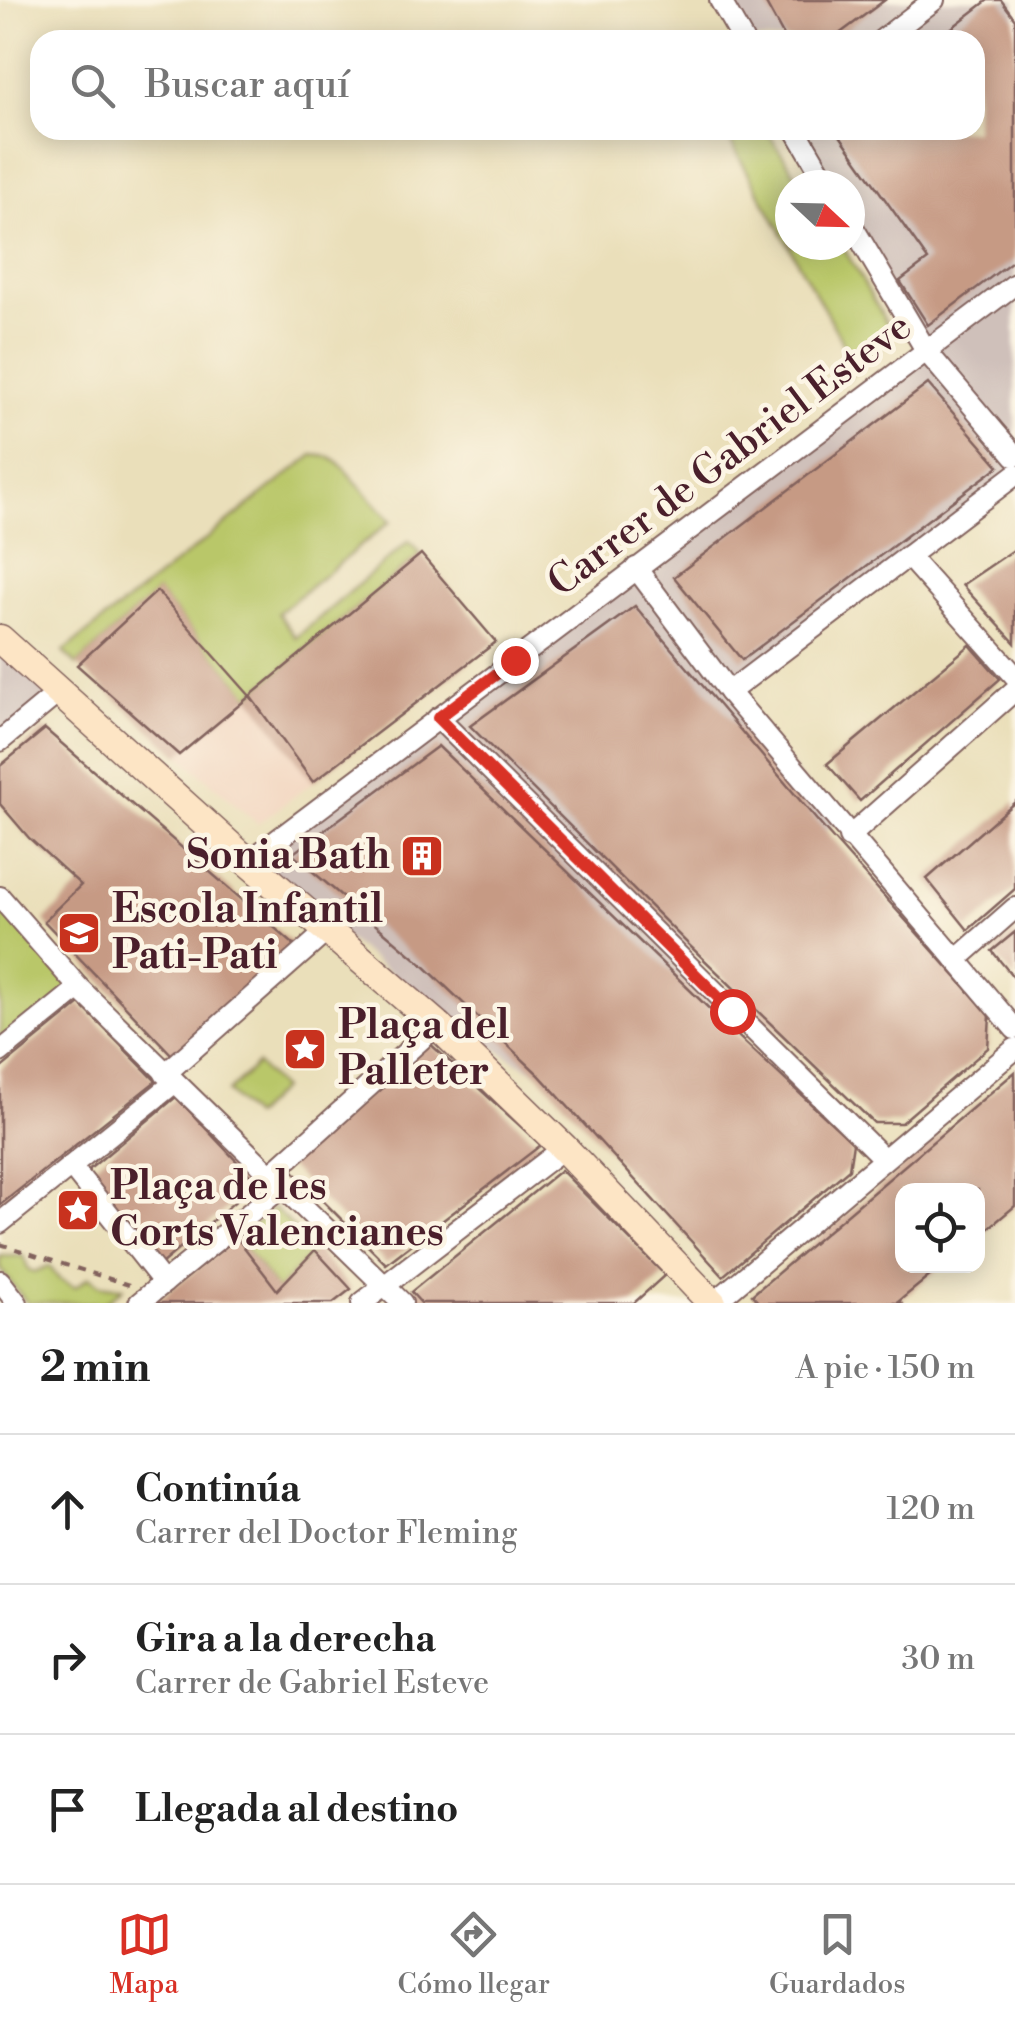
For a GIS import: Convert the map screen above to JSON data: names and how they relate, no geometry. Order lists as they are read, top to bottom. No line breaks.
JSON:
{"streets":{"street":["Carrer de Gabriel Esteve"]},"places":{"building":["Sonia Bath"],"school or university":["Escola Infantil Pati-Pati"],"place":["Plaça del Palleter","Plaça de les Corts Valencianes"]},"north":"right","page":{"search":"Buscar aquí","heading":["2 min","A pie · 150 m"],"list":[["Continúa","Carrer del Doctor Fleming","120 m"],["Gira a la derecha","Carrer de Gabriel Esteve","30 m"],"Llegada al destino"],"nav":["Mapa","Cómo llegar","Guardados"]}}
